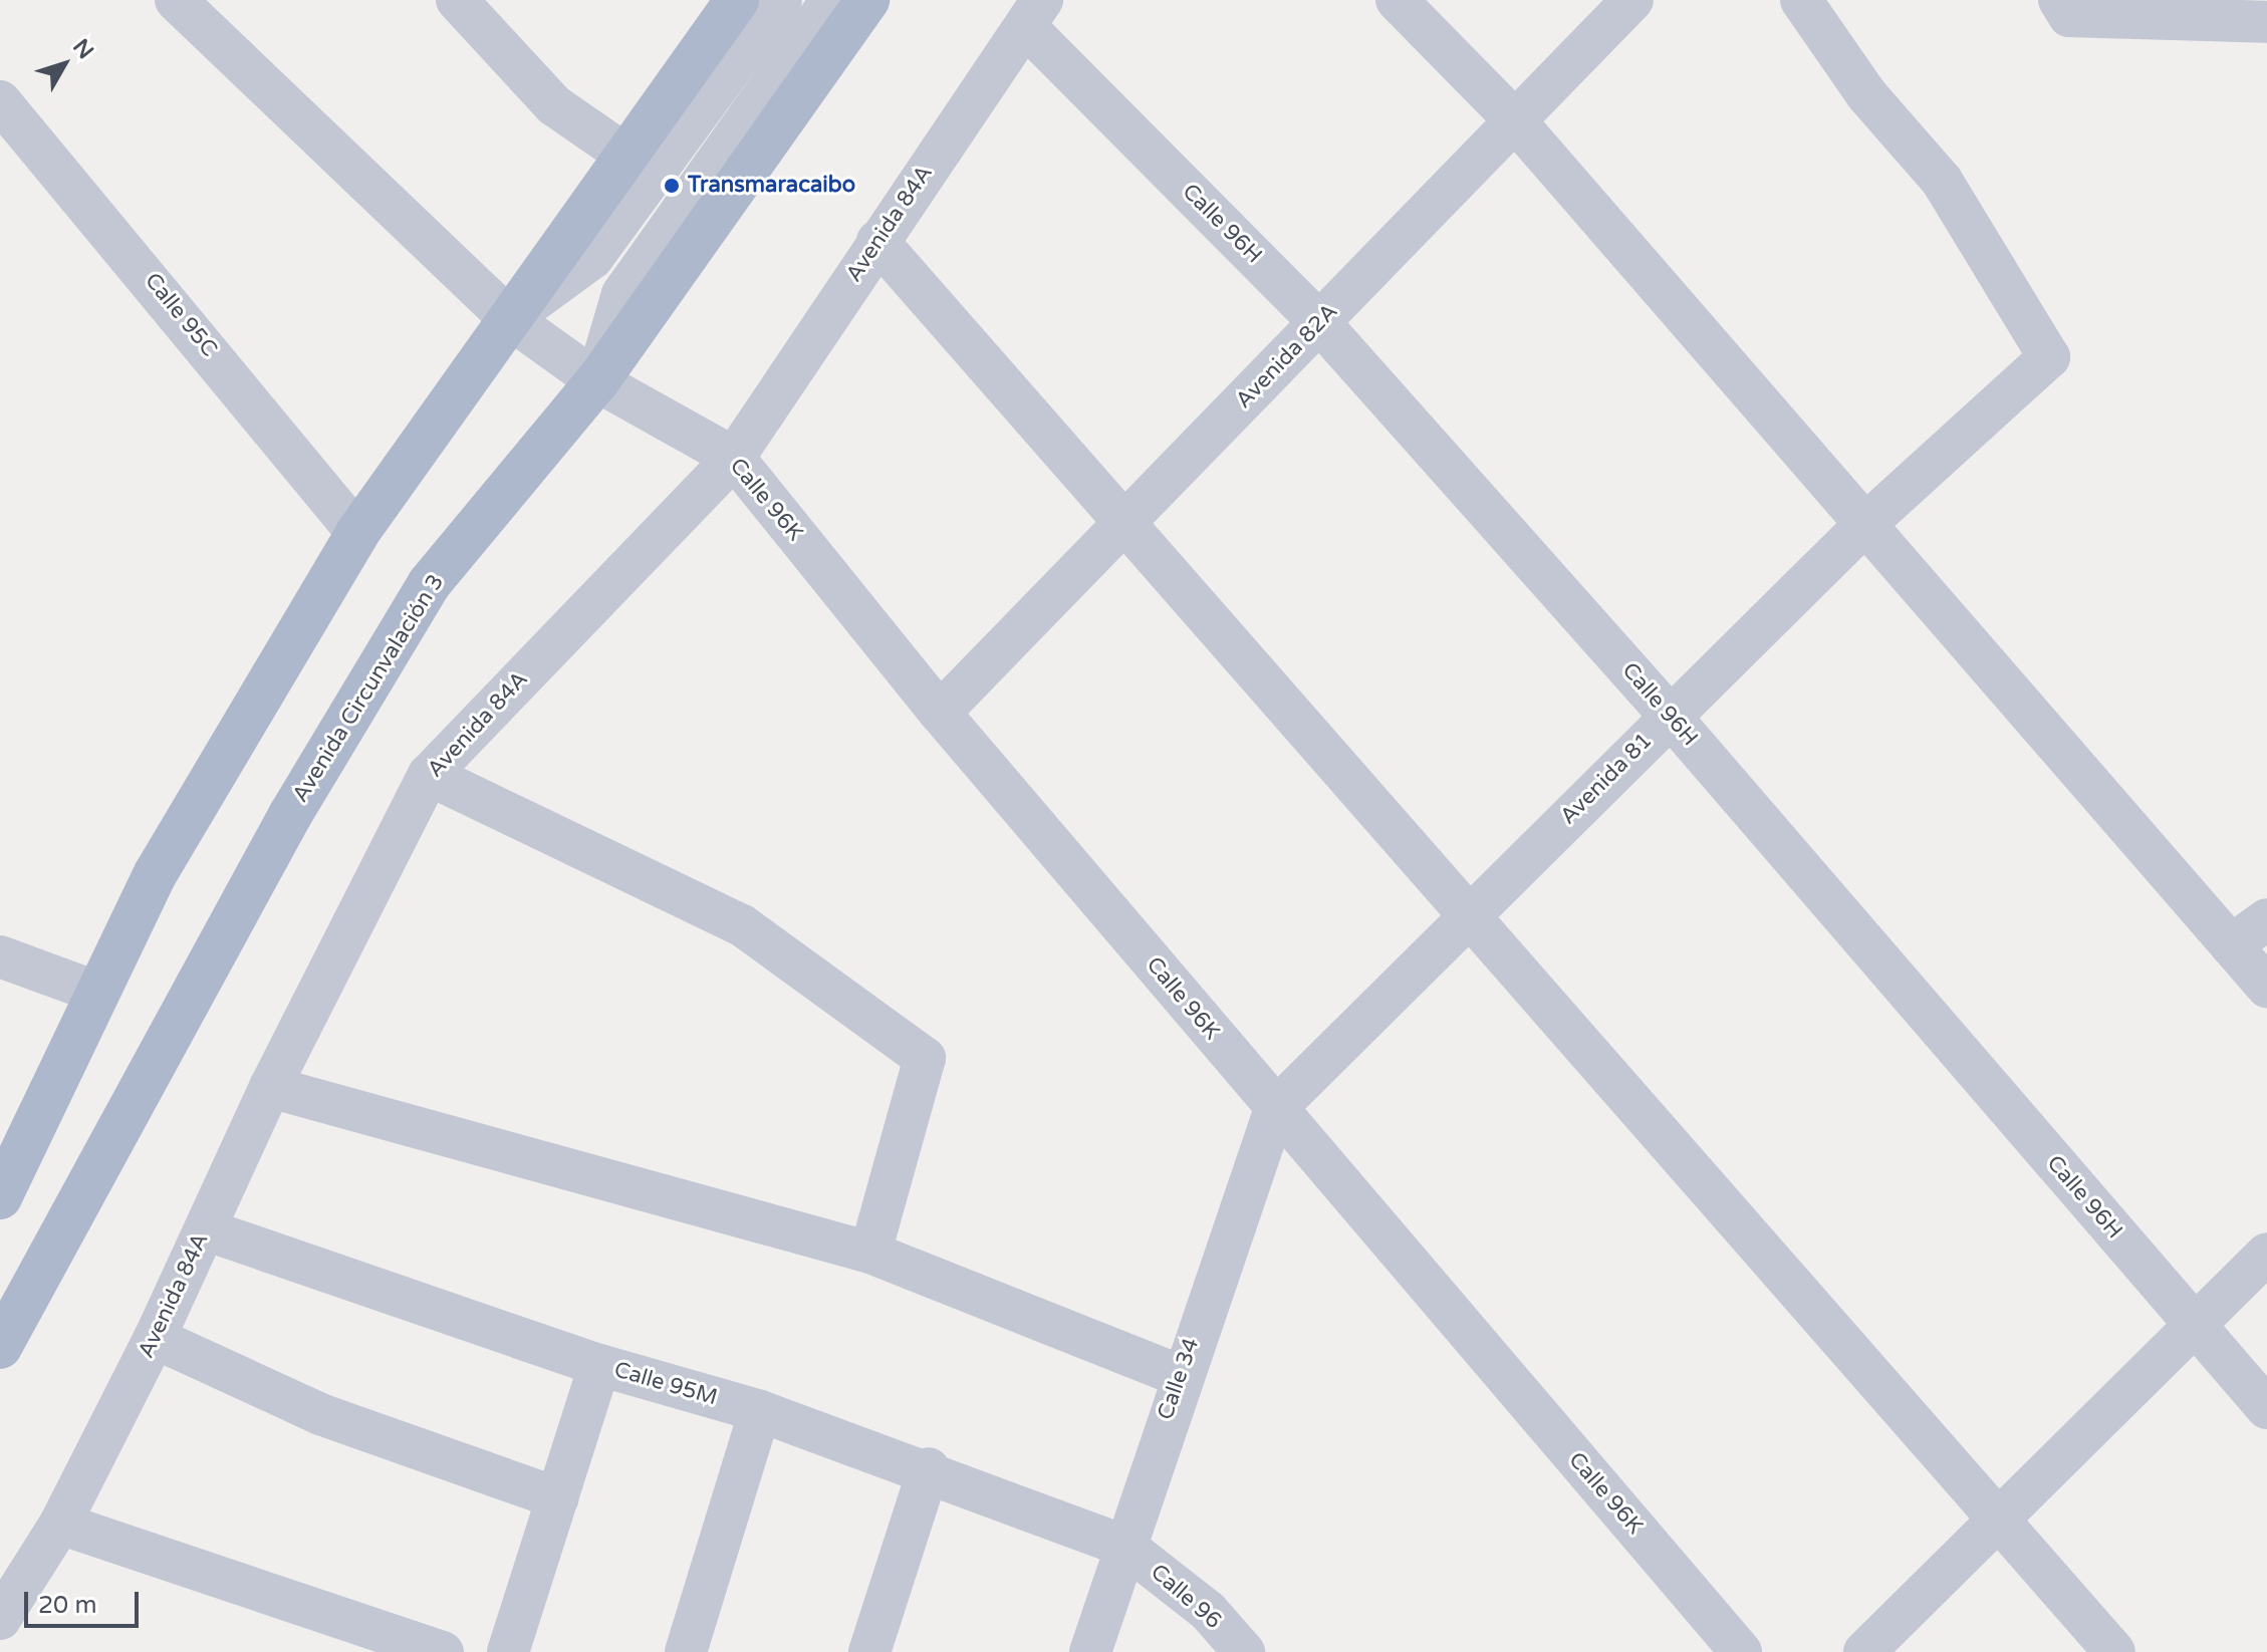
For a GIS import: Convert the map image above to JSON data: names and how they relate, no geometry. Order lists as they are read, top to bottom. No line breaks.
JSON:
{"streets":{"main road":["Avenida Circunvalación 3"],"street":["Avenida 84A","Calle 96H","Calle 95C","Avenida 82A","Calle 96K","Avenida 81","Calle 34","Calle 95M","Calle 96"]},"crossings":[["Avenida 84A","Calle 96H"],["Avenida 84A","Calle 96K"],["Avenida 84A","Calle 95M"],["Calle 96H","Avenida 82A"],["Calle 96H","Avenida 81"],["Avenida 82A","Calle 96K"],["Calle 96K","Avenida Circunvalación 3"],["Calle 96K","Avenida 81"],["Calle 96K","Calle 34"],["Avenida 81","Calle 34"],["Calle 34","Calle 95M"],["Calle 34","Calle 96"],["Calle 95M","Calle 96"]],"places":["Transmaracaibo"],"scale_bar":"20 m","north":"top right"}
